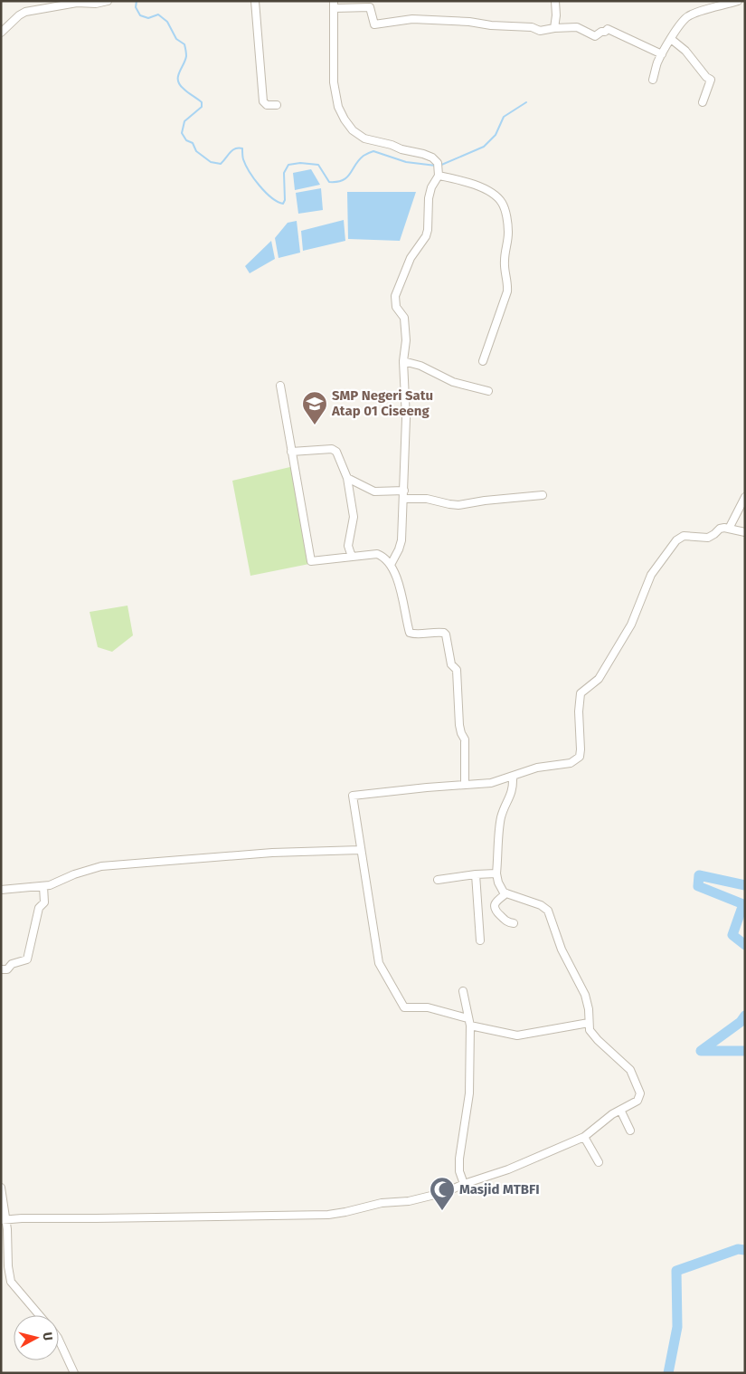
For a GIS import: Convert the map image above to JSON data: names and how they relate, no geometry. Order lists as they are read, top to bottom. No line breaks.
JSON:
{"places":{"school or university":["SMP Negeri Satu Atap 01 Ciseeng"],"mosque":["Masjid MTBFI"]},"north":"right"}
